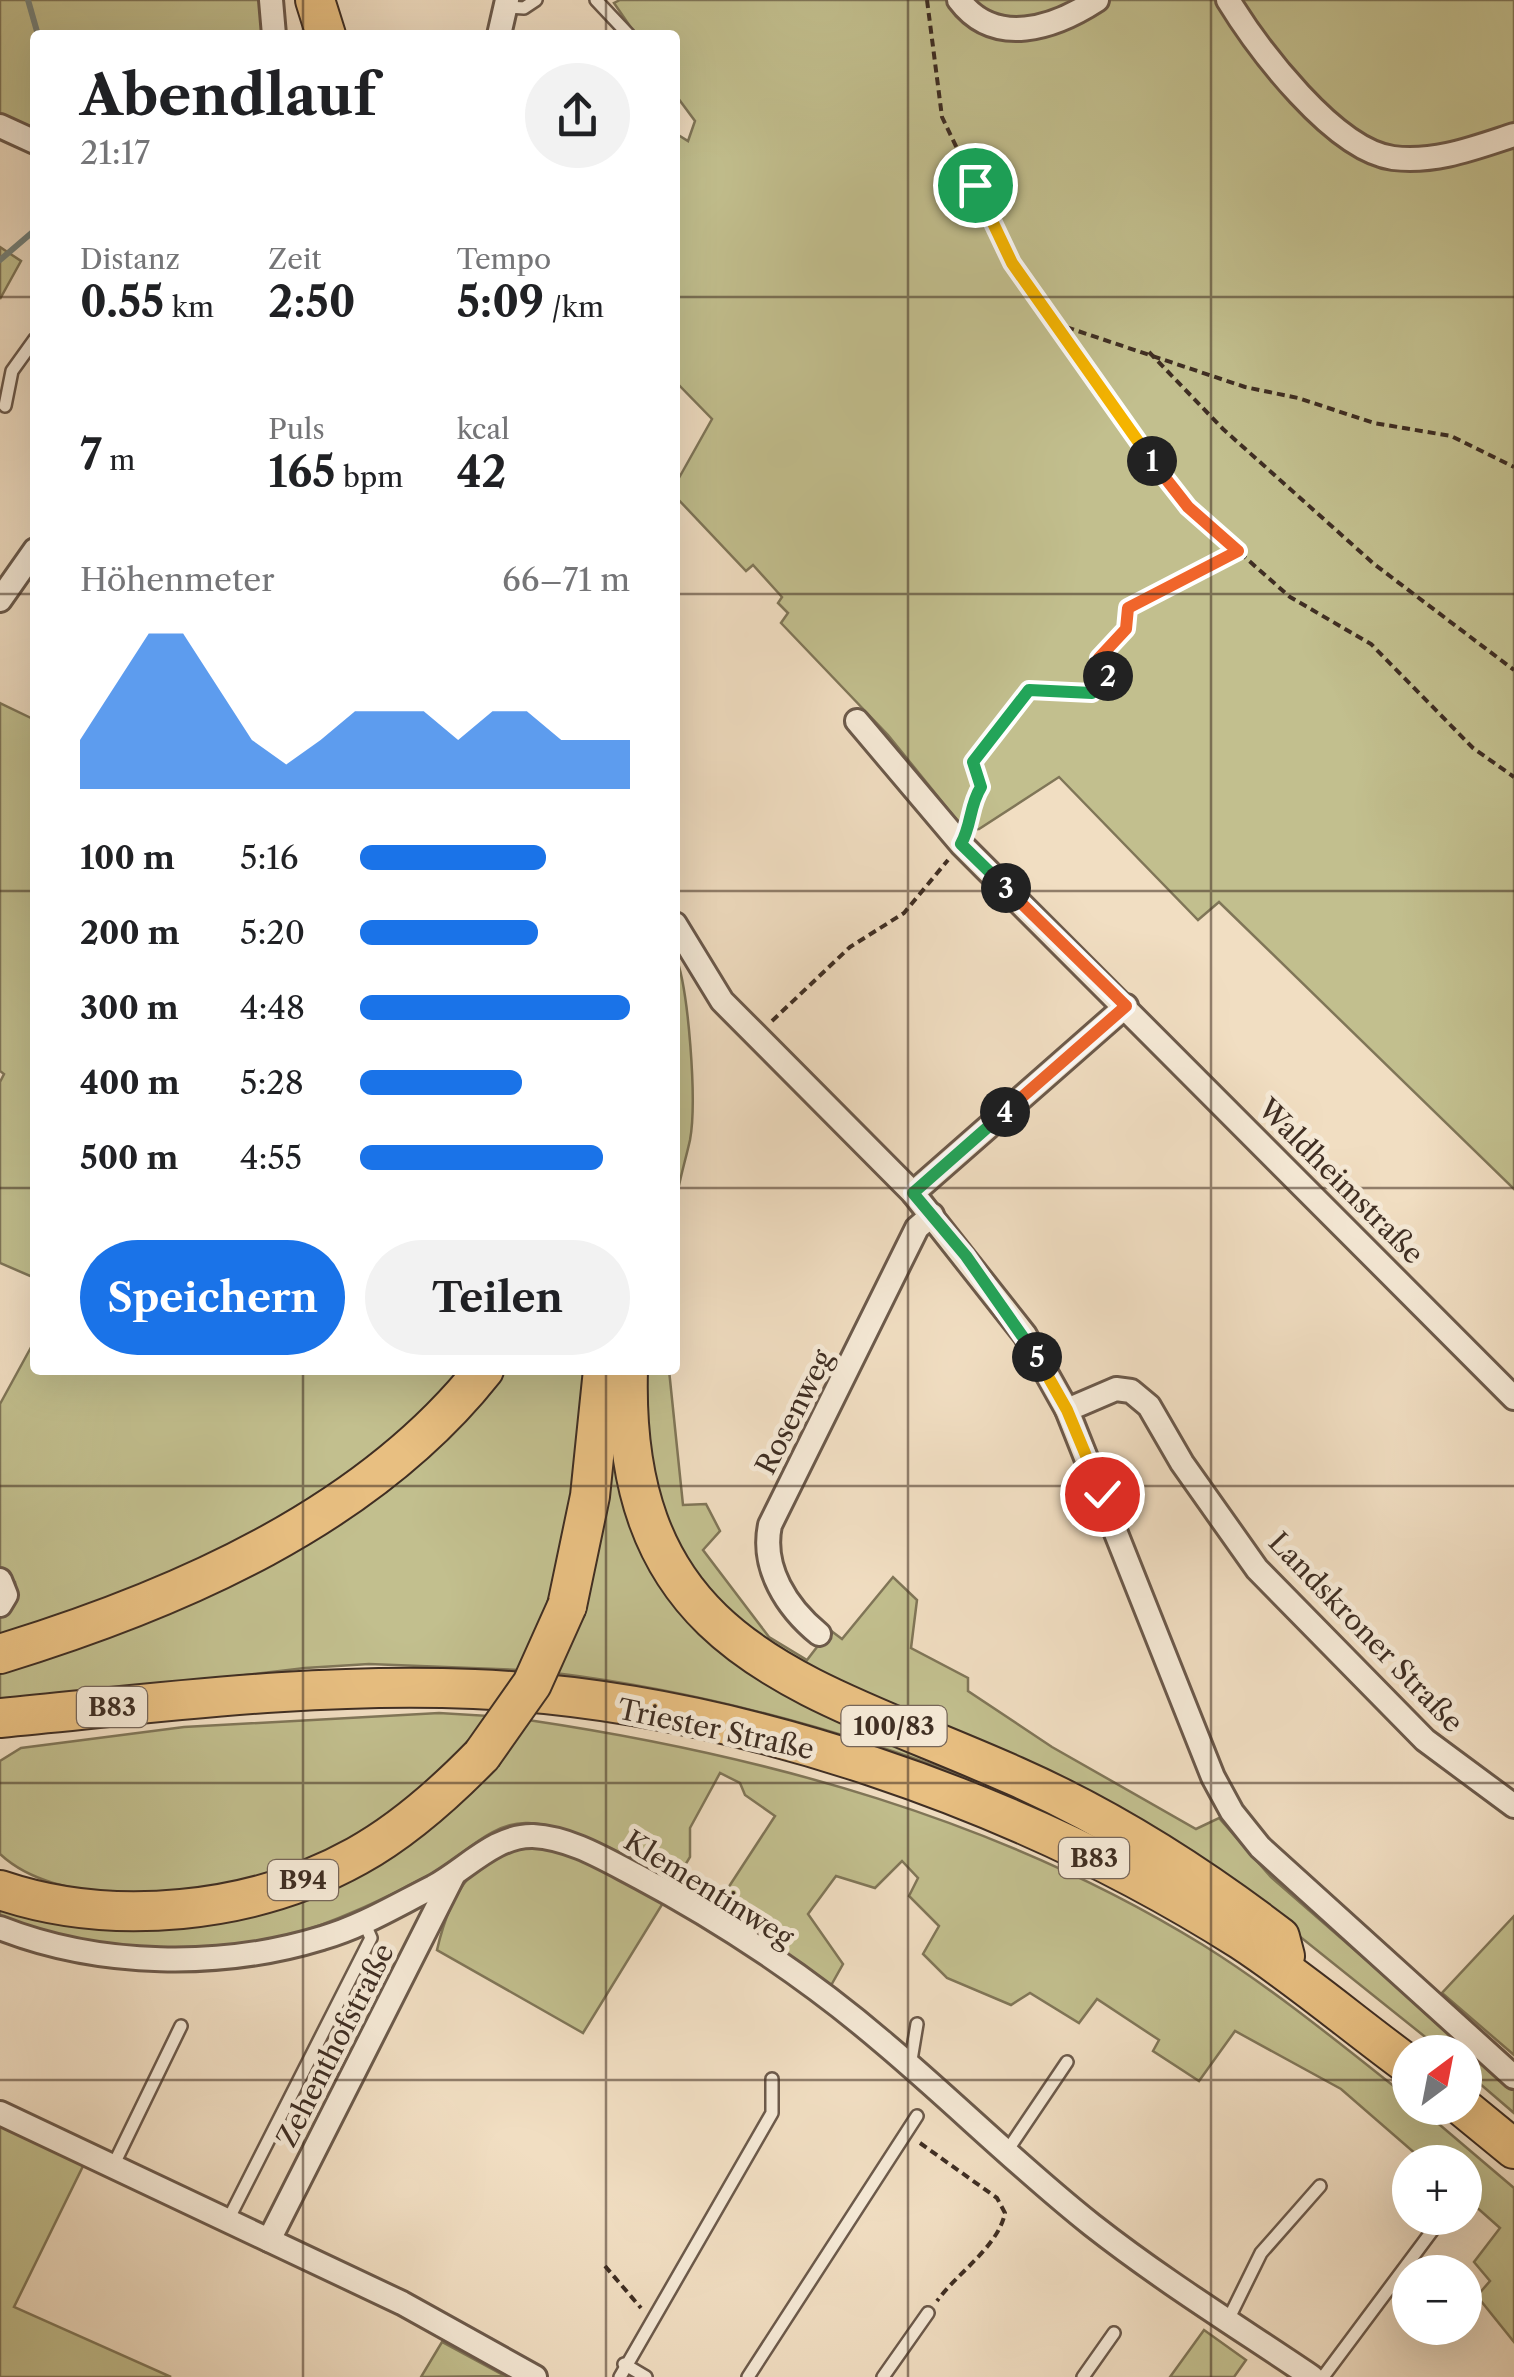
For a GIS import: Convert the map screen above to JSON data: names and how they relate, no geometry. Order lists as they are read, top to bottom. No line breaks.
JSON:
{"streets":{"main road":["B83","100/83","Triester Straße","B94"],"street":["Waldheimstraße","Rosenweg","Landskroner Straße","Klementinweg","Zehenthofstraße"]},"crossings":[["100/83","Triester Straße"],["Klementinweg","Zehenthofstraße"]],"north":"top right","page":{"heading":["Abendlauf","21:17"],"stats":[["Distanz","0.55 km"],["Zeit","2:50"],["Tempo","5:09 /km"],["7 m"],["Puls","165 bpm"],["kcal","42"]],"pins":["1","2","3","4","5"],"chart":["Höhenmeter","66–71 m"],"list":[{"name":"100 m","note":"5:16"},{"name":"200 m","note":"5:20"},{"name":"300 m","note":"4:48"},{"name":"400 m","note":"5:28"},{"name":"500 m","note":"4:55"}],"buttons":["Speichern","Teilen"],"map_buttons":["+","−"]}}
